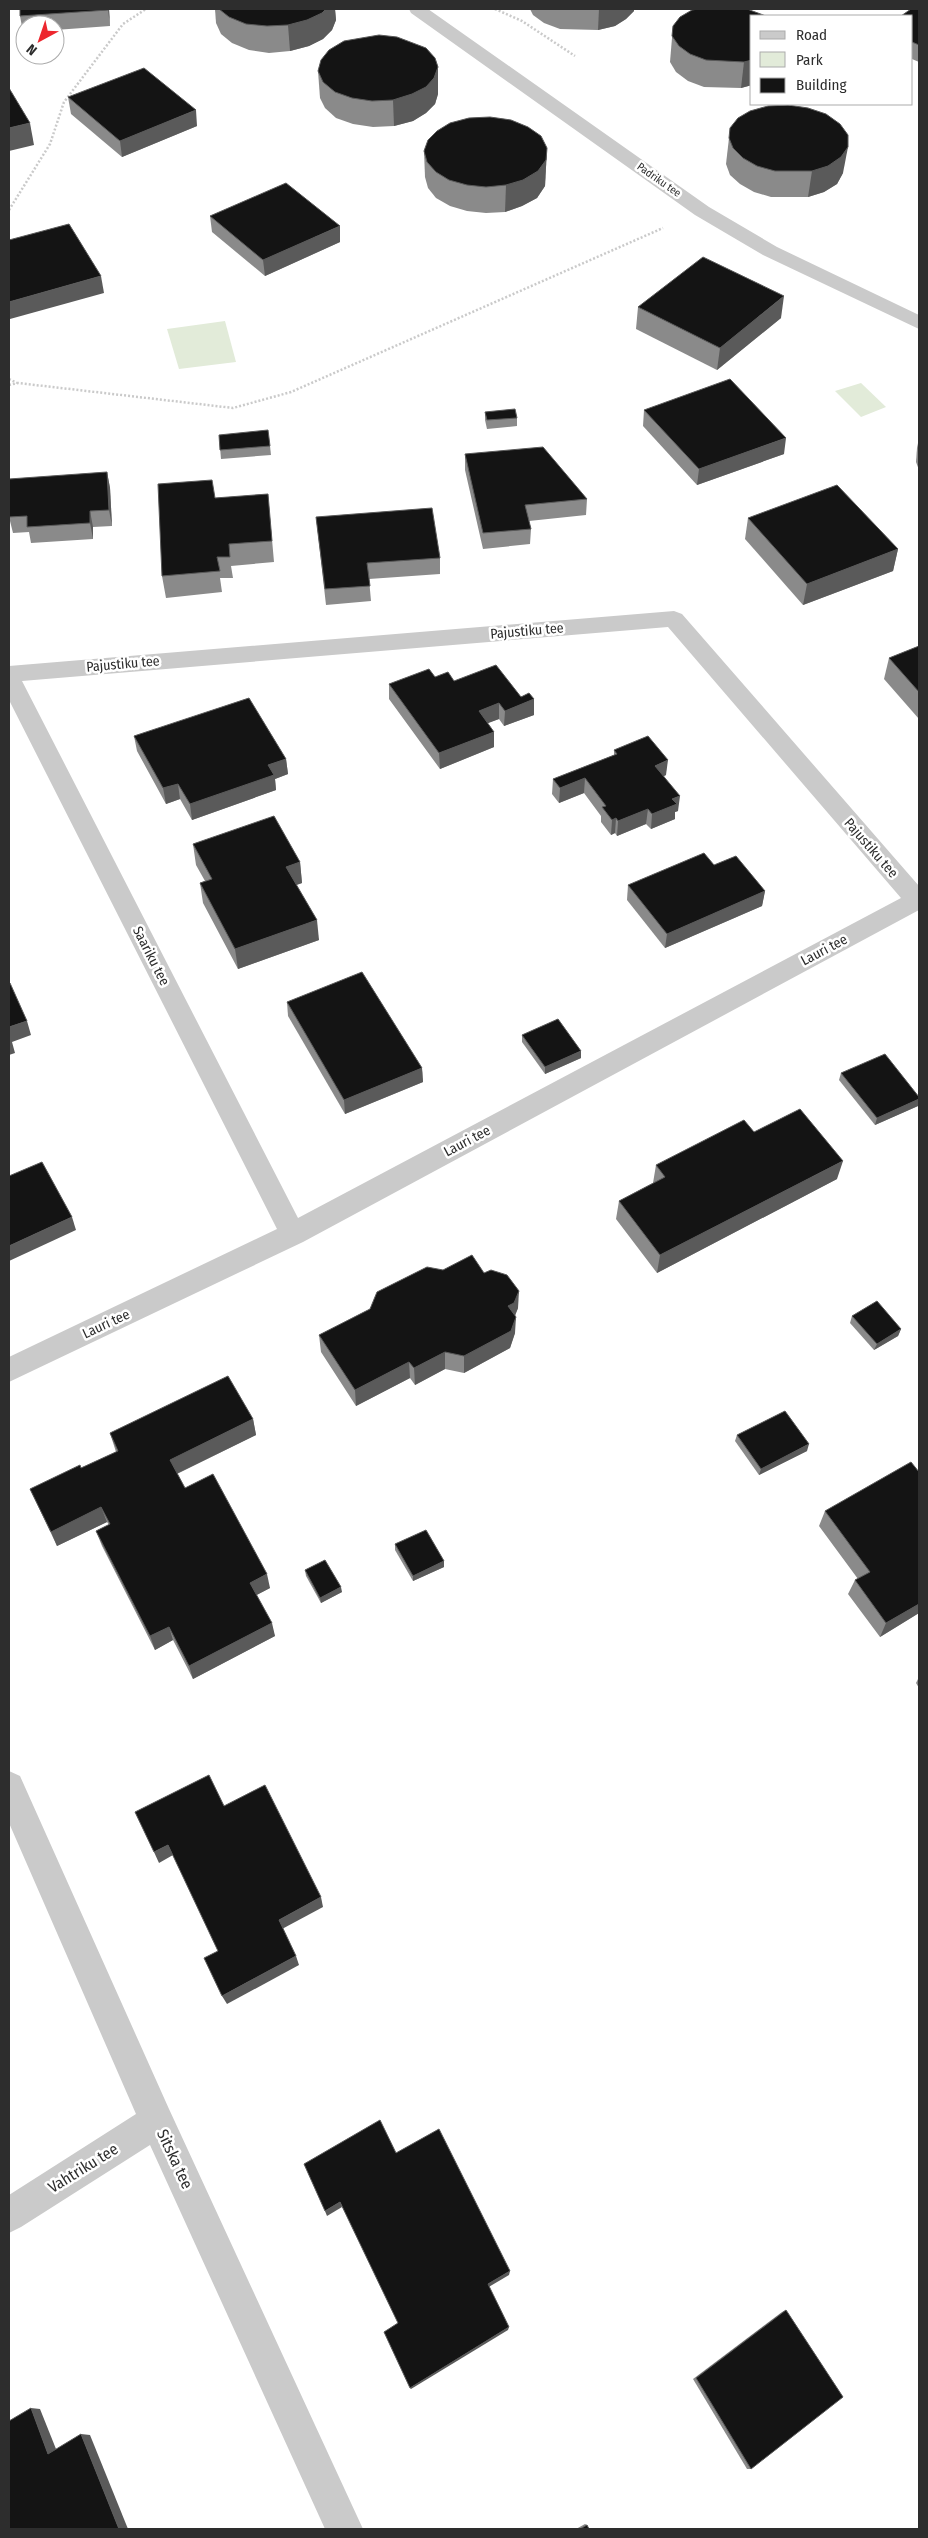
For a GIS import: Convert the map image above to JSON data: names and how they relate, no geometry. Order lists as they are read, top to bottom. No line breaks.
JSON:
{"streets":{"street":["Padriku tee","Pajustiku tee","Lauri tee","Saariku tee","Sitska tee","Vahtriku tee"]},"crossings":[["Pajustiku tee","Lauri tee"],["Lauri tee","Saariku tee"],["Sitska tee","Vahtriku tee"]],"legend":["Road","Park","Building"],"north":"bottom left"}
